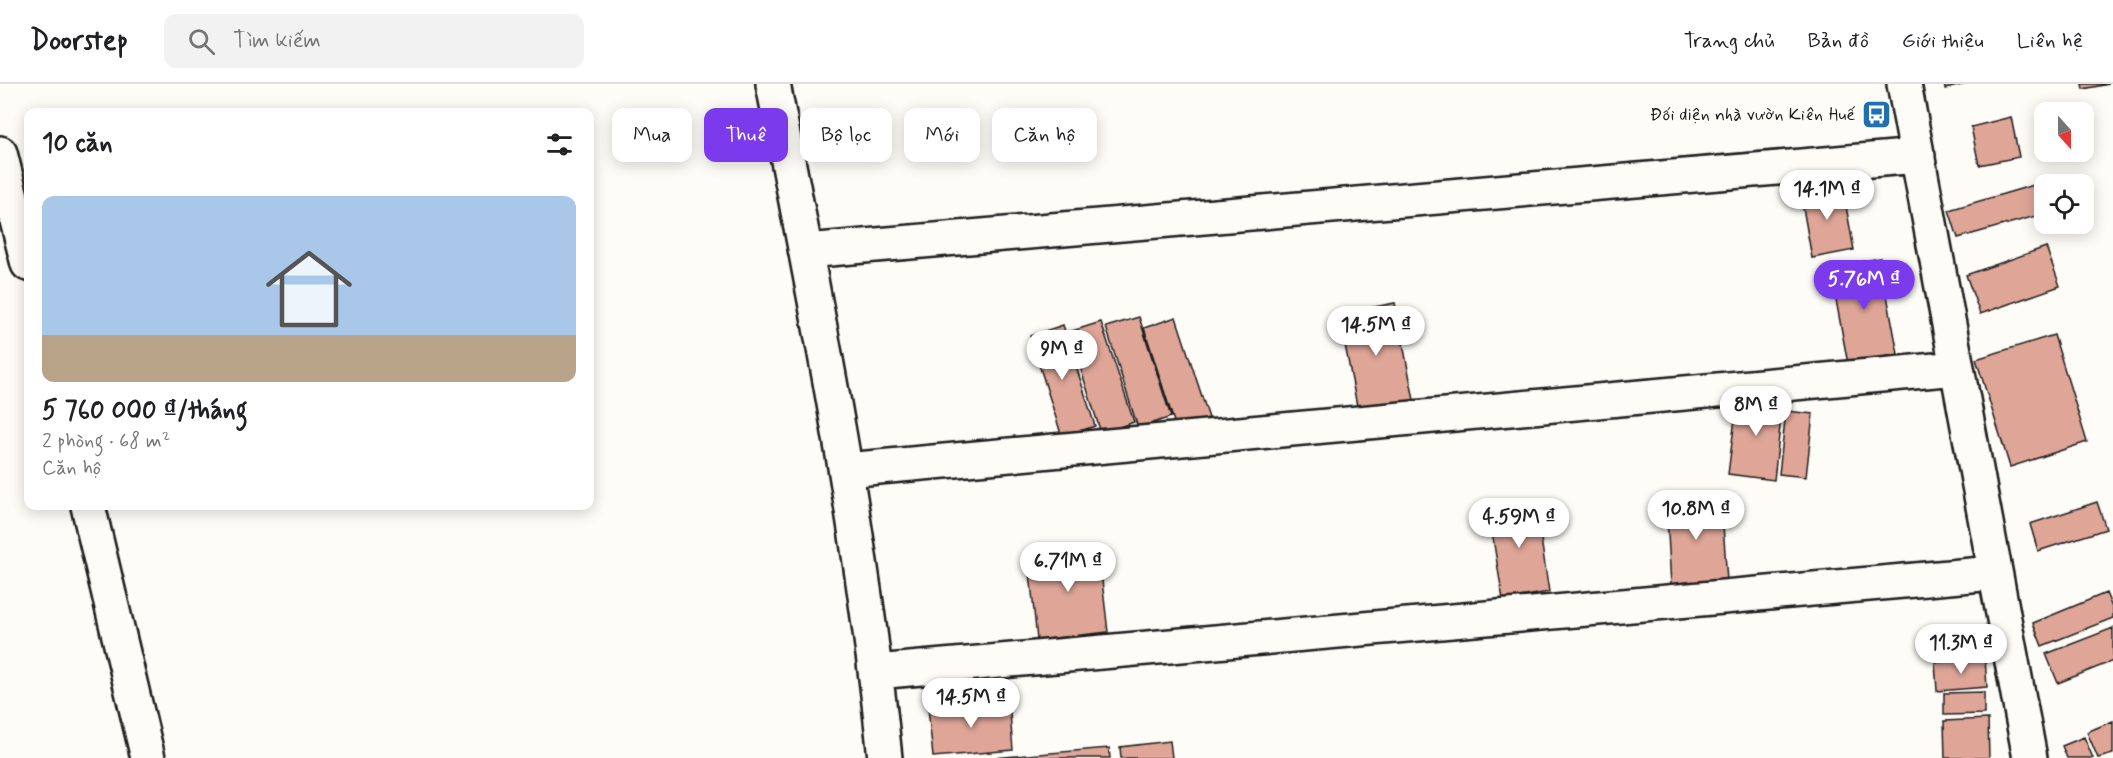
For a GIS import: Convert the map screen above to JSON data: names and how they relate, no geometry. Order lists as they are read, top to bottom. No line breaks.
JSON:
{"places":{"bus stop":["Đối diện nhà vườn Kiên Huế"]},"north":"bottom","page":{"header":"Doorstep","search":"Tìm kiếm","nav":["Trang chủ","Bản đồ","Giới thiệu","Liên hệ"],"chip":["Mua","Thuê","Bộ lọc","Mới","Căn hộ"],"heading":"10 căn","price":["14.1M ₫","5.76M ₫","14.5M ₫","9M ₫","8M ₫","10.8M ₫","4.59M ₫","6.71M ₫","11.3M ₫","14.5M ₫"],"list":[{"name":"5 760 000 ₫/tháng","note":"2 phòng · 68 m² · Căn hộ"}]}}
